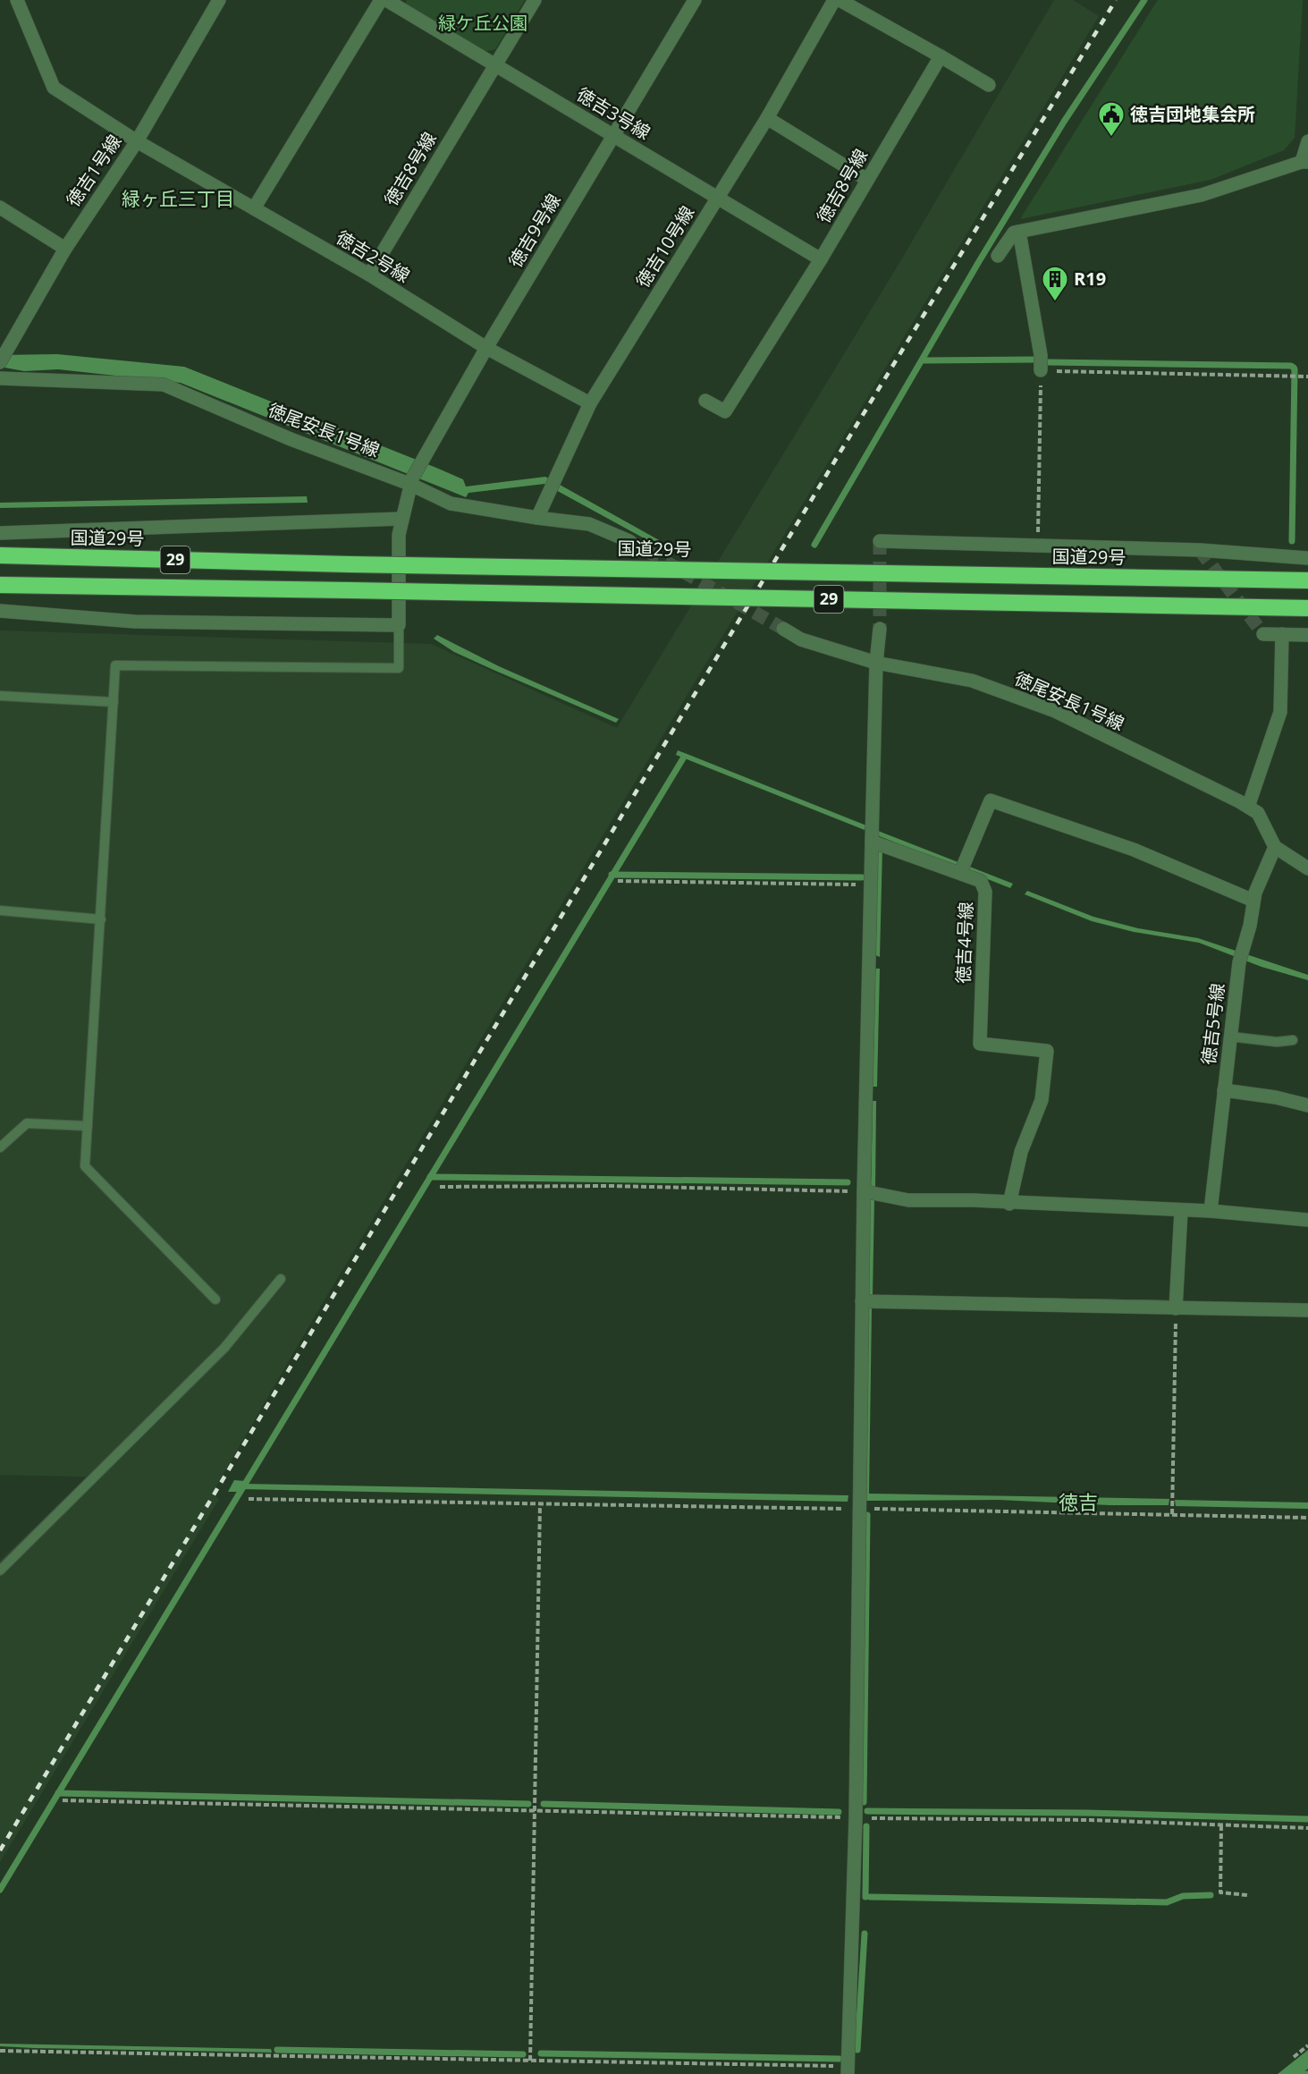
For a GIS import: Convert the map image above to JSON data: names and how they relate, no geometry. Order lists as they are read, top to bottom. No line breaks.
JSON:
{"streets":{"highway":["国道29号","29"],"street":["徳吉3号線","徳吉8号線","徳吉1号線","徳吉9号線","徳吉10号線","徳吉2号線","徳尾安長1号線","徳吉4号線","徳吉5号線"]},"crossings":[["徳吉3号線","徳吉8号線"],["徳吉3号線","徳吉9号線"],["徳吉3号線","徳吉10号線"],["徳吉8号線","徳吉2号線"],["徳吉1号線","徳吉2号線"],["徳吉9号線","徳吉2号線"],["徳吉9号線","徳尾安長1号線"],["徳吉10号線","徳吉2号線"],["徳吉10号線","徳尾安長1号線"],["徳尾安長1号線","徳吉5号線"]],"districts":["緑ヶ丘三丁目","徳吉"],"parks":["緑ケ丘公園"],"places":{"public building":["徳吉団地集会所"],"building":["R19"]}}
